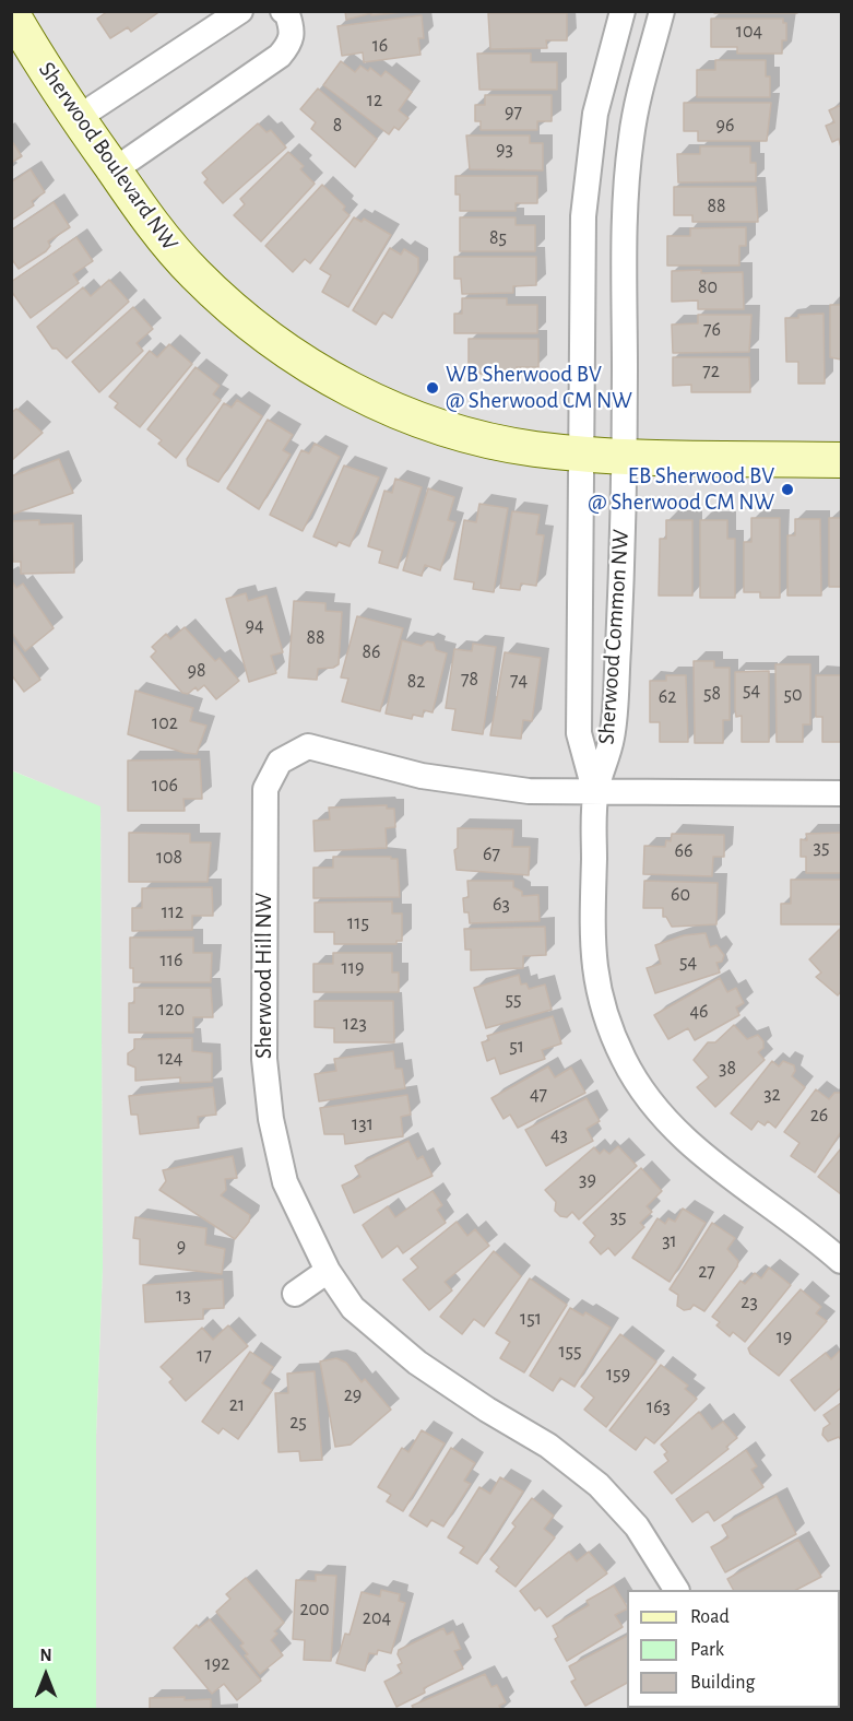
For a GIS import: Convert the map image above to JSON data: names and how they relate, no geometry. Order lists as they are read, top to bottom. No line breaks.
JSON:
{"streets":{"street":["Sherwood Boulevard NW","Sherwood Common NW","Sherwood Hill NW"]},"crossings":[["Sherwood Boulevard NW","Sherwood Common NW"],["Sherwood Common NW","Sherwood Hill NW"]],"places":["WB Sherwood BV @ Sherwood CM NW","EB Sherwood BV @ Sherwood CM NW"],"house_numbers":["104","16","12","97","8","96","93","88","85","80","76","72","94","88","86","98","78","74","82","54","58","50","62","102","106","35","66","67","108","60","63","112","115","116","54","119","55","120","46","123","51","124","38","47","32","26","131","43","39","35","31","9","27","13","23","151","19","155","17","159","29","21","163","25","200","204","192"],"legend":["Road","Park","Building"],"north":"top"}
